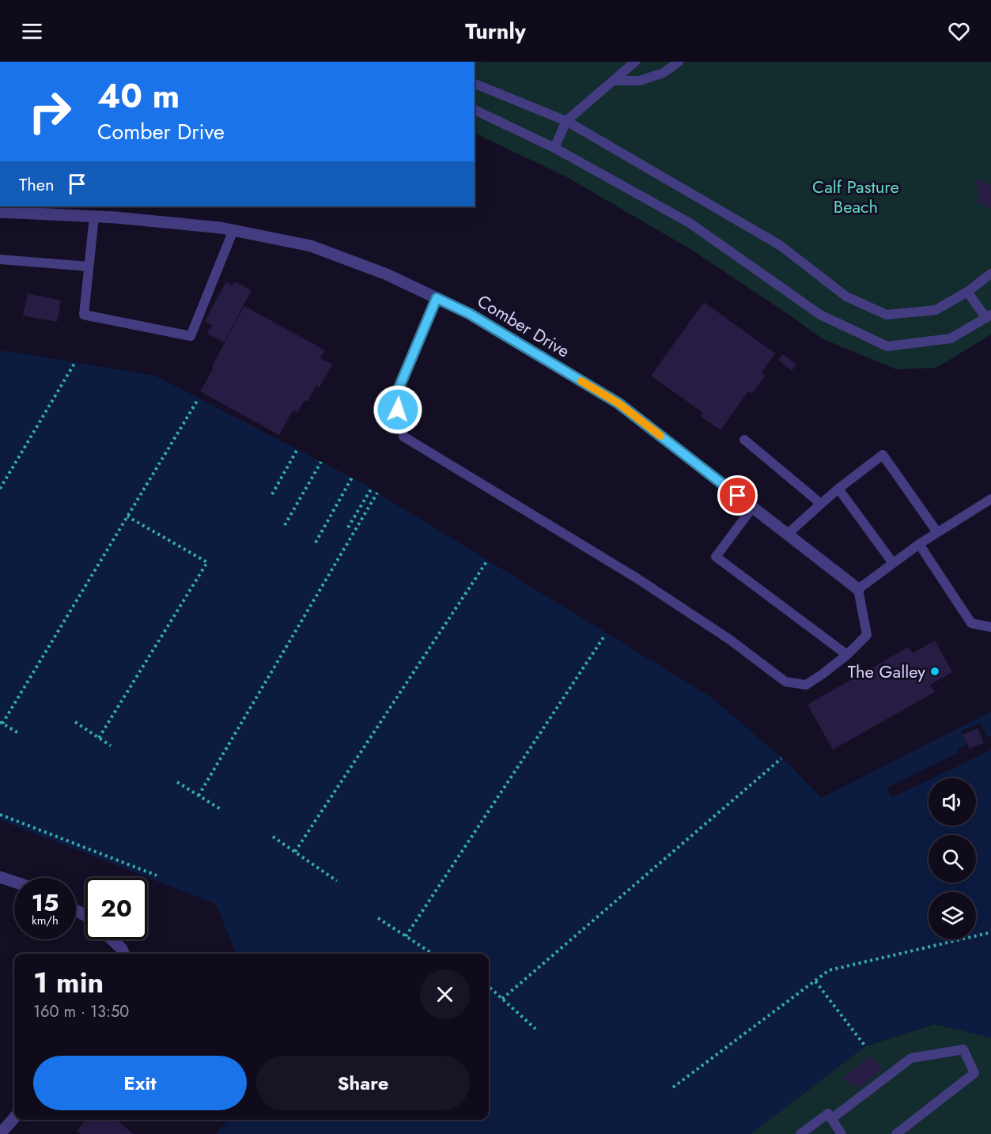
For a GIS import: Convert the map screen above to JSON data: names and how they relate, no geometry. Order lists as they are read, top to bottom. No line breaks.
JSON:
{"streets":{"street":["Comber Drive"]},"parks":["Calf Pasture Beach"],"places":["The Galley"],"page":{"header":"Turnly","turn":["40 m","Comber Drive"],"then":"Then","speed":"15 km/h","limit":"20","heading":["1 min","160 m · 13:50"],"buttons":["Exit","Share"]}}
